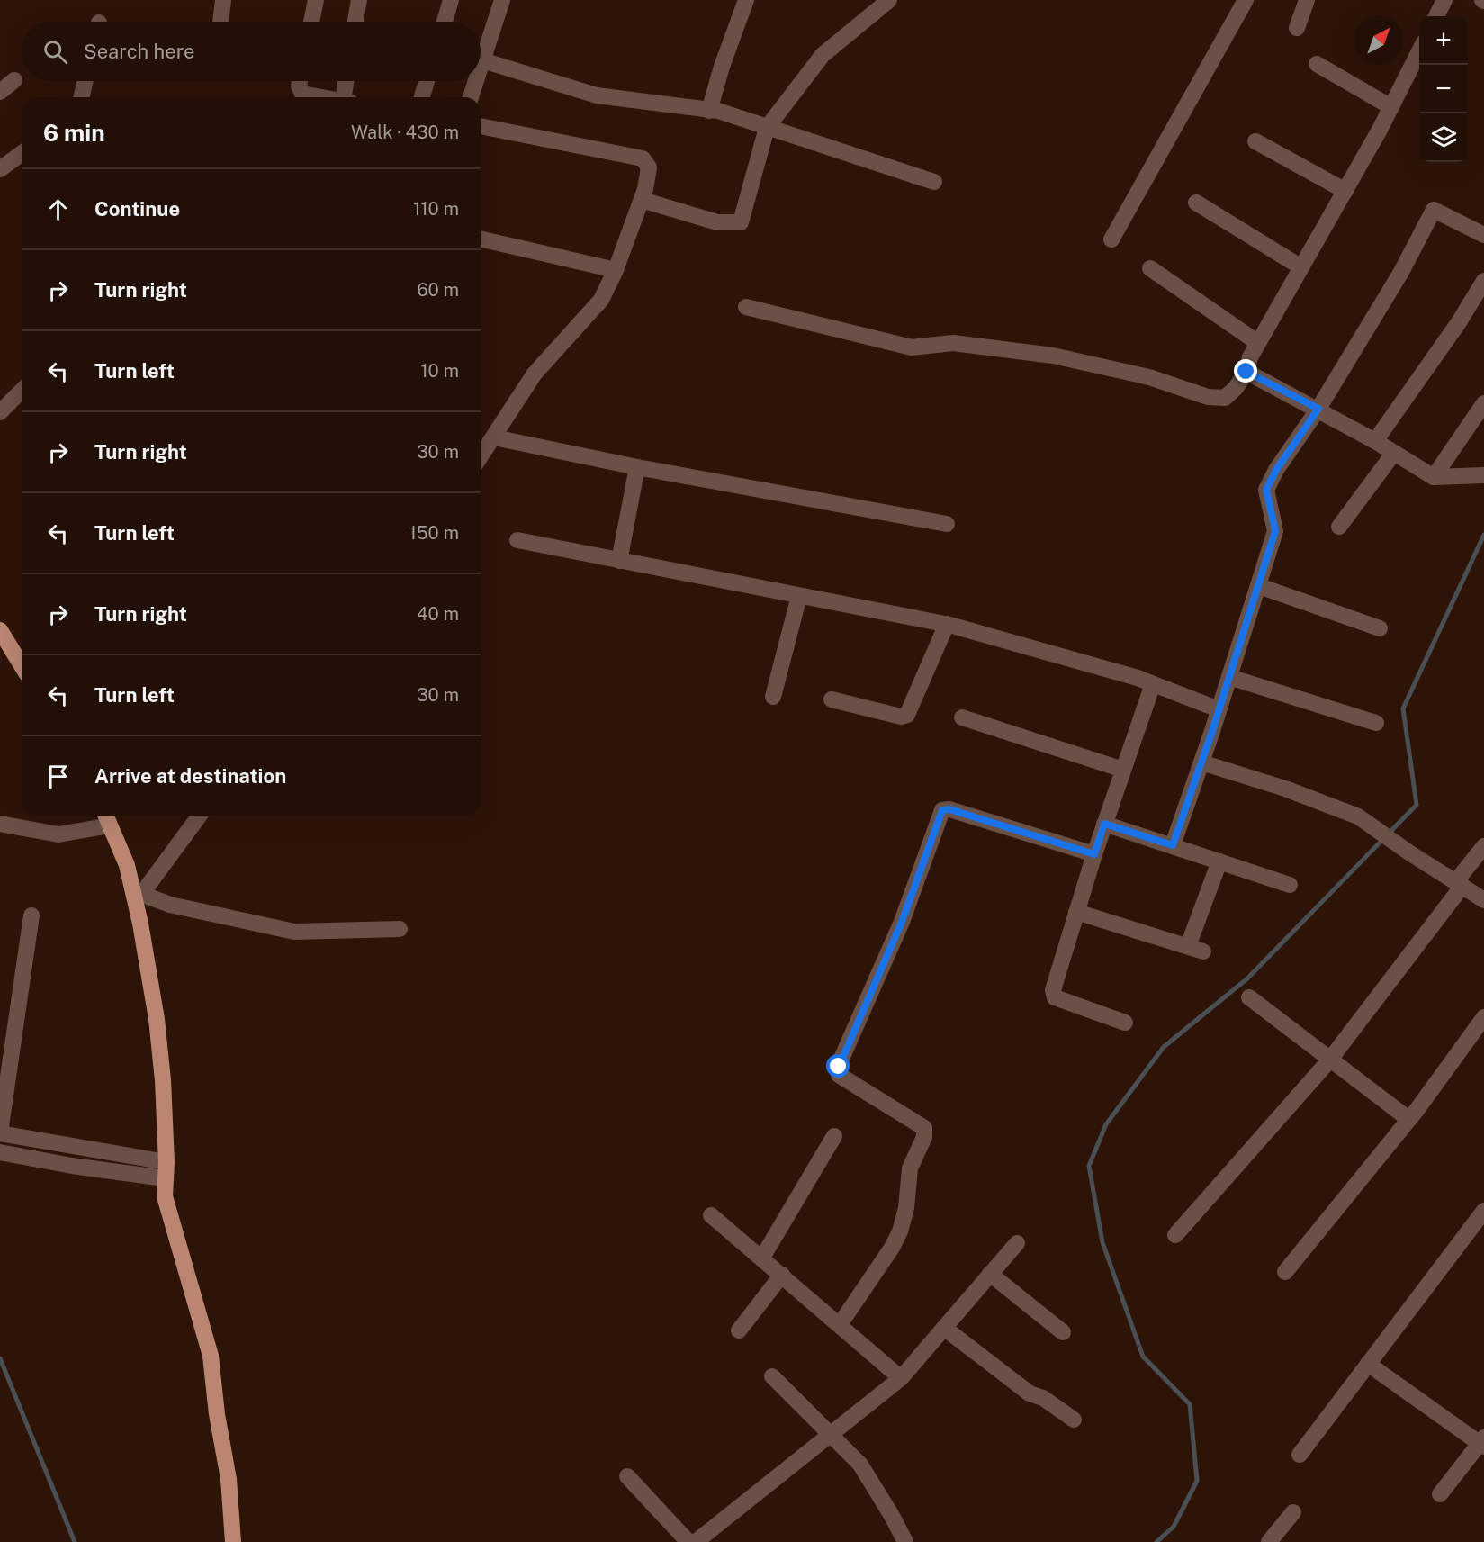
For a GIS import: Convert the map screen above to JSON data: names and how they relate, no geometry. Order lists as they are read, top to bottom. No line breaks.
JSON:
{"north":"top right","page":{"map_buttons":["+","−"],"search":"Search here","heading":["6 min","Walk · 430 m"],"list":[["Continue","110 m"],["Turn right","60 m"],["Turn left","10 m"],["Turn right","30 m"],["Turn left","150 m"],["Turn right","40 m"],["Turn left","30 m"],"Arrive at destination"]}}
